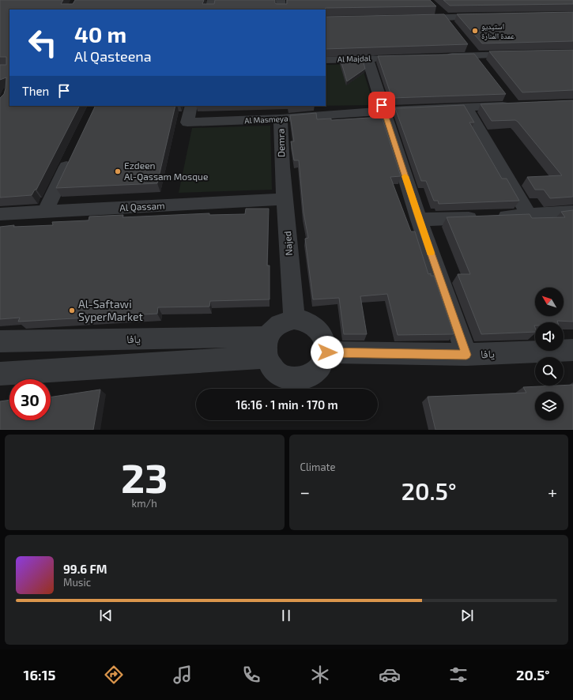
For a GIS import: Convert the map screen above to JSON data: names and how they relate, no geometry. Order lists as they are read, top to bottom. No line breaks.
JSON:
{"streets":{"street":["Al Majdal","Al Masmeya","Demra","Al Qassam","Najed","يافا"]},"crossings":[["Al Masmeya","Demra"],["Demra","Najed"],["Al Qassam","Najed"],["Najed","يافا"]],"places":["استيديو عمدة المنارة","Ezdeen Al-Qassam Mosque","Al-Saftawi SyperMarket"],"north":"top left","page":{"turn":["40 m","Al Qasteena"],"then":"Then","limit":"30","trip":"16:16 · 1 min · 170 m","tile":[["23","km/h"],"Climate"],"heat":["−","20.5°","+"],"song":["99.6 FM","Music"],"tabs":["16:15","20.5°"]}}
